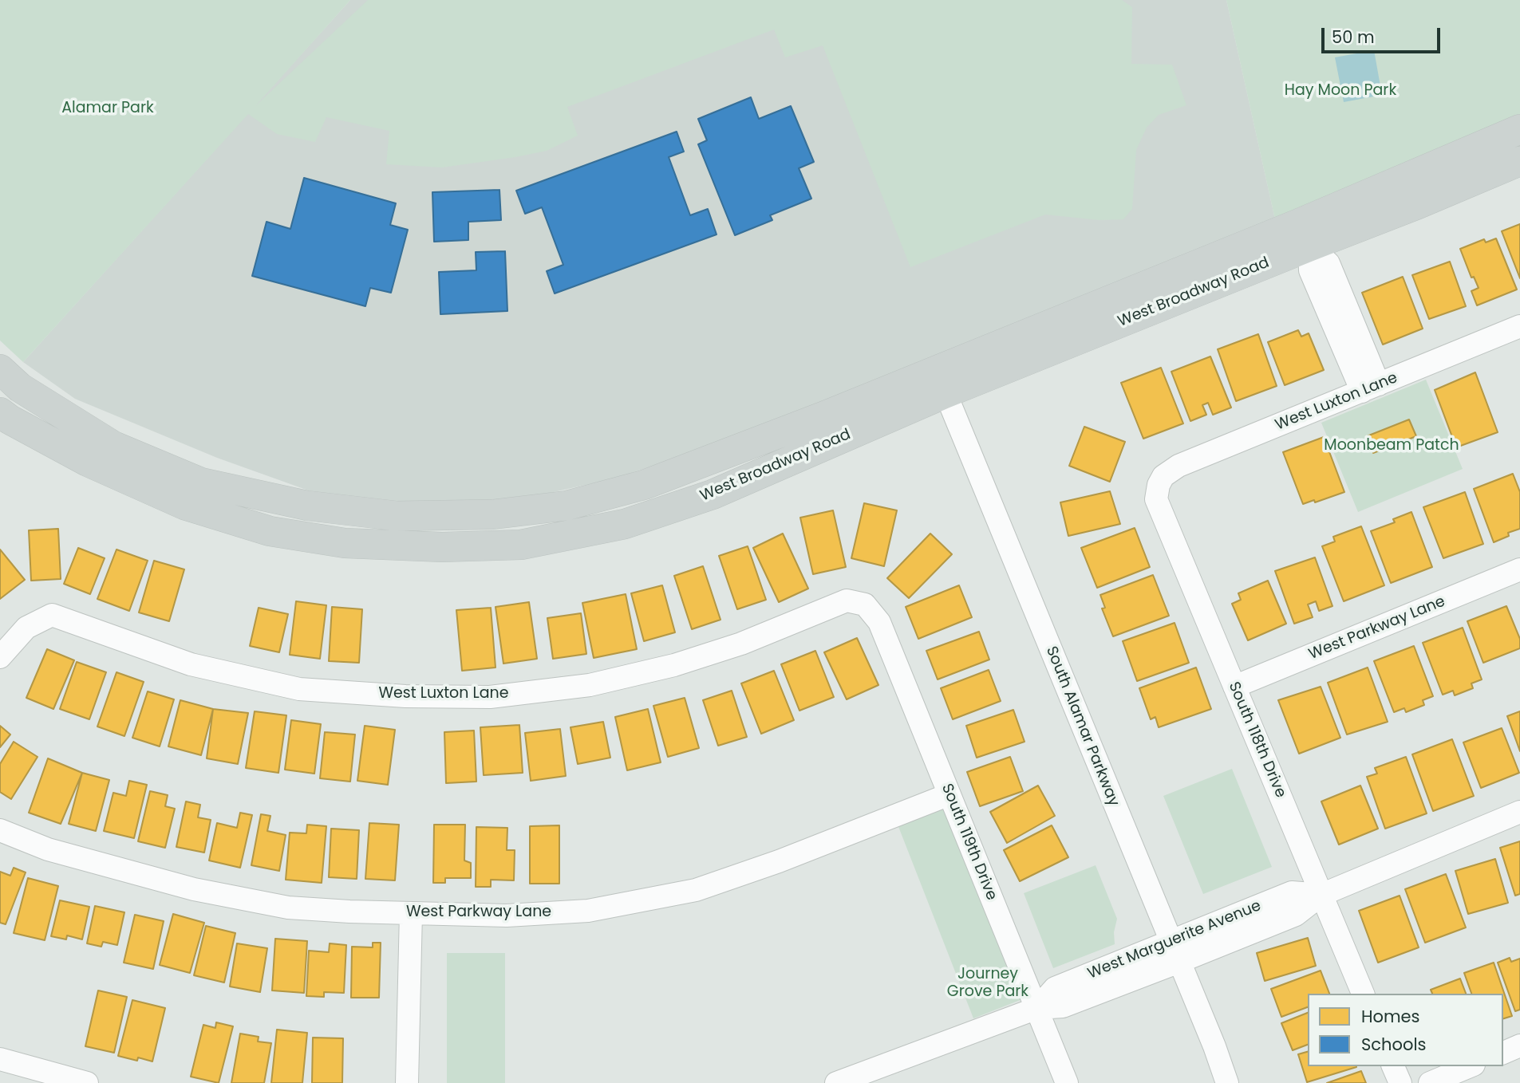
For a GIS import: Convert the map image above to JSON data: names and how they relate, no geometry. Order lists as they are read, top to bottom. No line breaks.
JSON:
{"streets":{"main road":["West Broadway Road"],"street":["West Luxton Lane","West Parkway Lane","South Alamar Parkway","South 118th Drive","South 119th Drive","West Marguerite Avenue"]},"crossings":[["West Broadway Road","South Alamar Parkway"],["West Luxton Lane","South 118th Drive"],["West Luxton Lane","South 119th Drive"],["West Parkway Lane","South 118th Drive"],["West Parkway Lane","South 119th Drive"],["South Alamar Parkway","West Marguerite Avenue"],["South 118th Drive","West Marguerite Avenue"],["South 119th Drive","West Marguerite Avenue"]],"parks":["Hay Moon Park","Alamar Park","Moonbeam Patch","Journey Grove Park"],"legend":["Homes","Schools"],"scale_bar":"50 m"}
